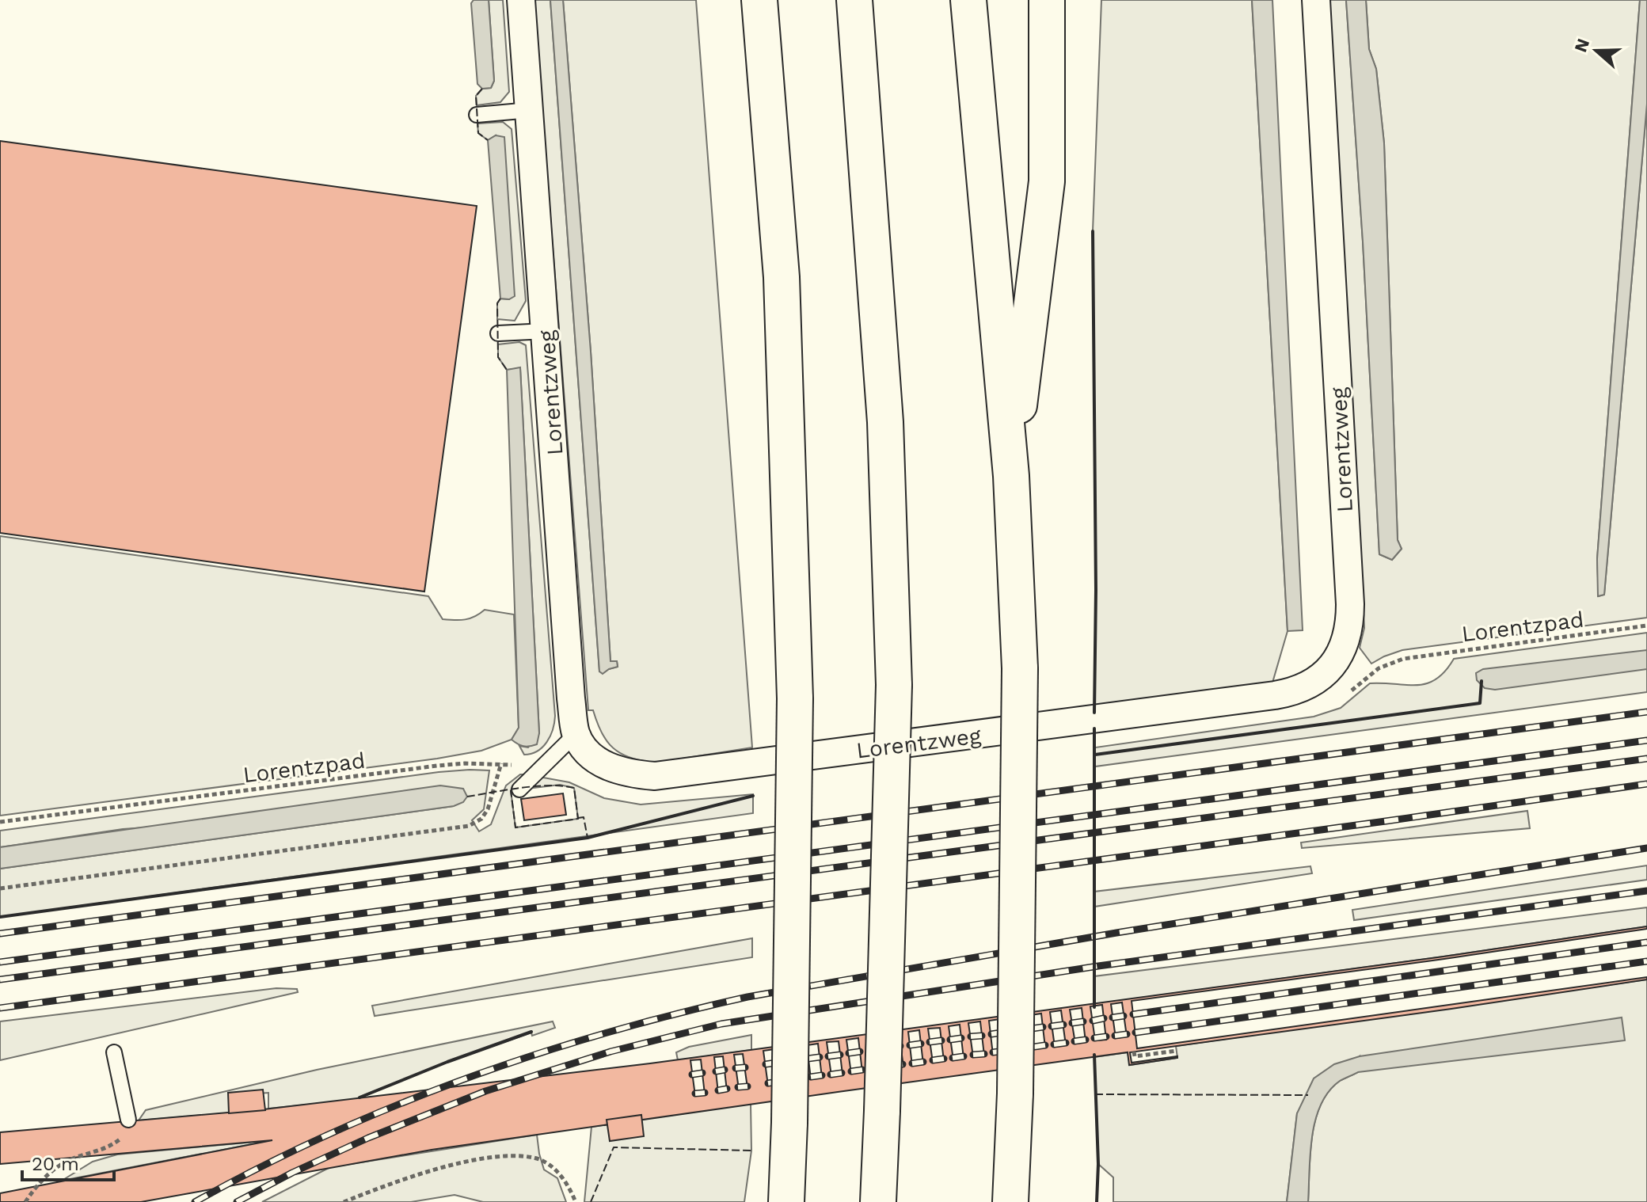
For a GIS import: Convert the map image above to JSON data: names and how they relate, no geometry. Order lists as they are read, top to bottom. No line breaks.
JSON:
{"streets":{"street":["Lorentzweg"],"path":["Lorentzpad"]},"scale_bar":"20 m","north":"left"}
